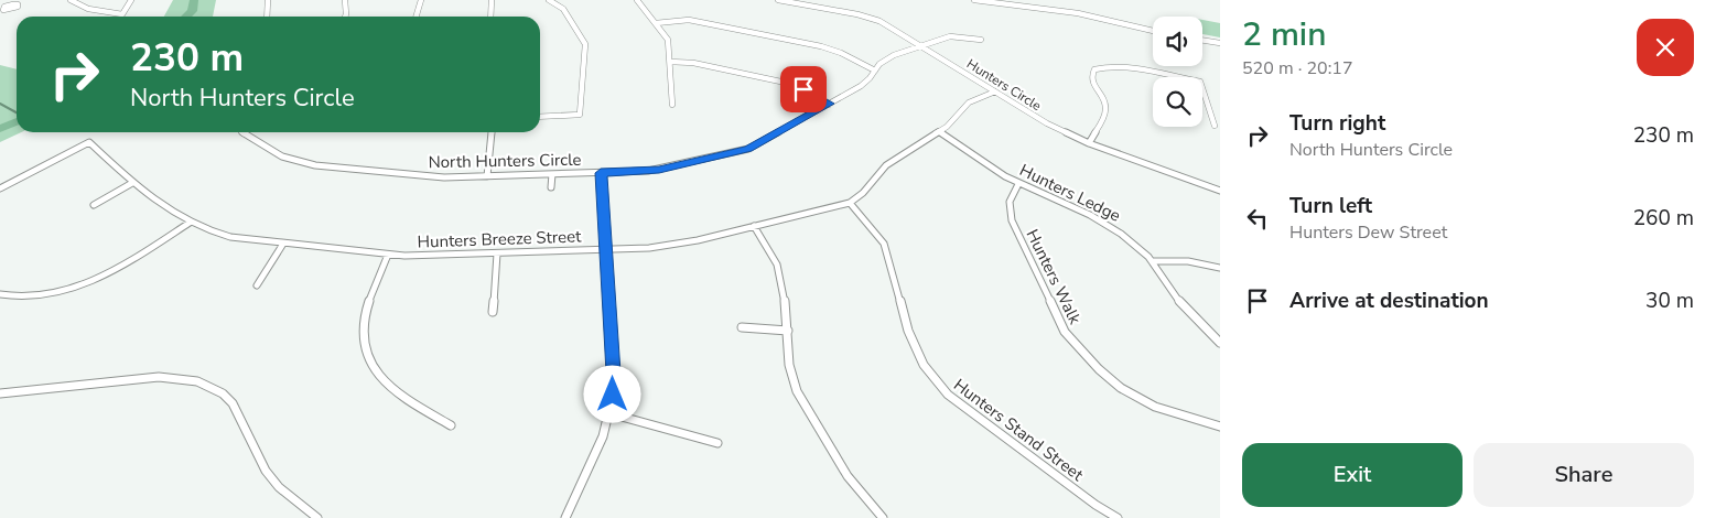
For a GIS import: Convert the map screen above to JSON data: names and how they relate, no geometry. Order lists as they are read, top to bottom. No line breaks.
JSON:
{"streets":{"street":["Hunters Circle","North Hunters Circle","Hunters Ledge","Hunters Breeze Street","Hunters Walk","Hunters Stand Street"]},"crossings":[["Hunters Circle","North Hunters Circle"],["Hunters Circle","Hunters Breeze Street"],["Hunters Ledge","Hunters Breeze Street"],["Hunters Ledge","Hunters Walk"],["Hunters Breeze Street","Hunters Stand Street"]],"page":{"heading":["2 min","520 m · 20:17"],"turn":["230 m","North Hunters Circle"],"list":[{"name":"Turn right","note":"North Hunters Circle","value":"230 m"},{"name":"Turn left","note":"Hunters Dew Street","value":"260 m"},{"name":"Arrive at destination","value":"30 m"}],"buttons":["Exit","Share"]}}
